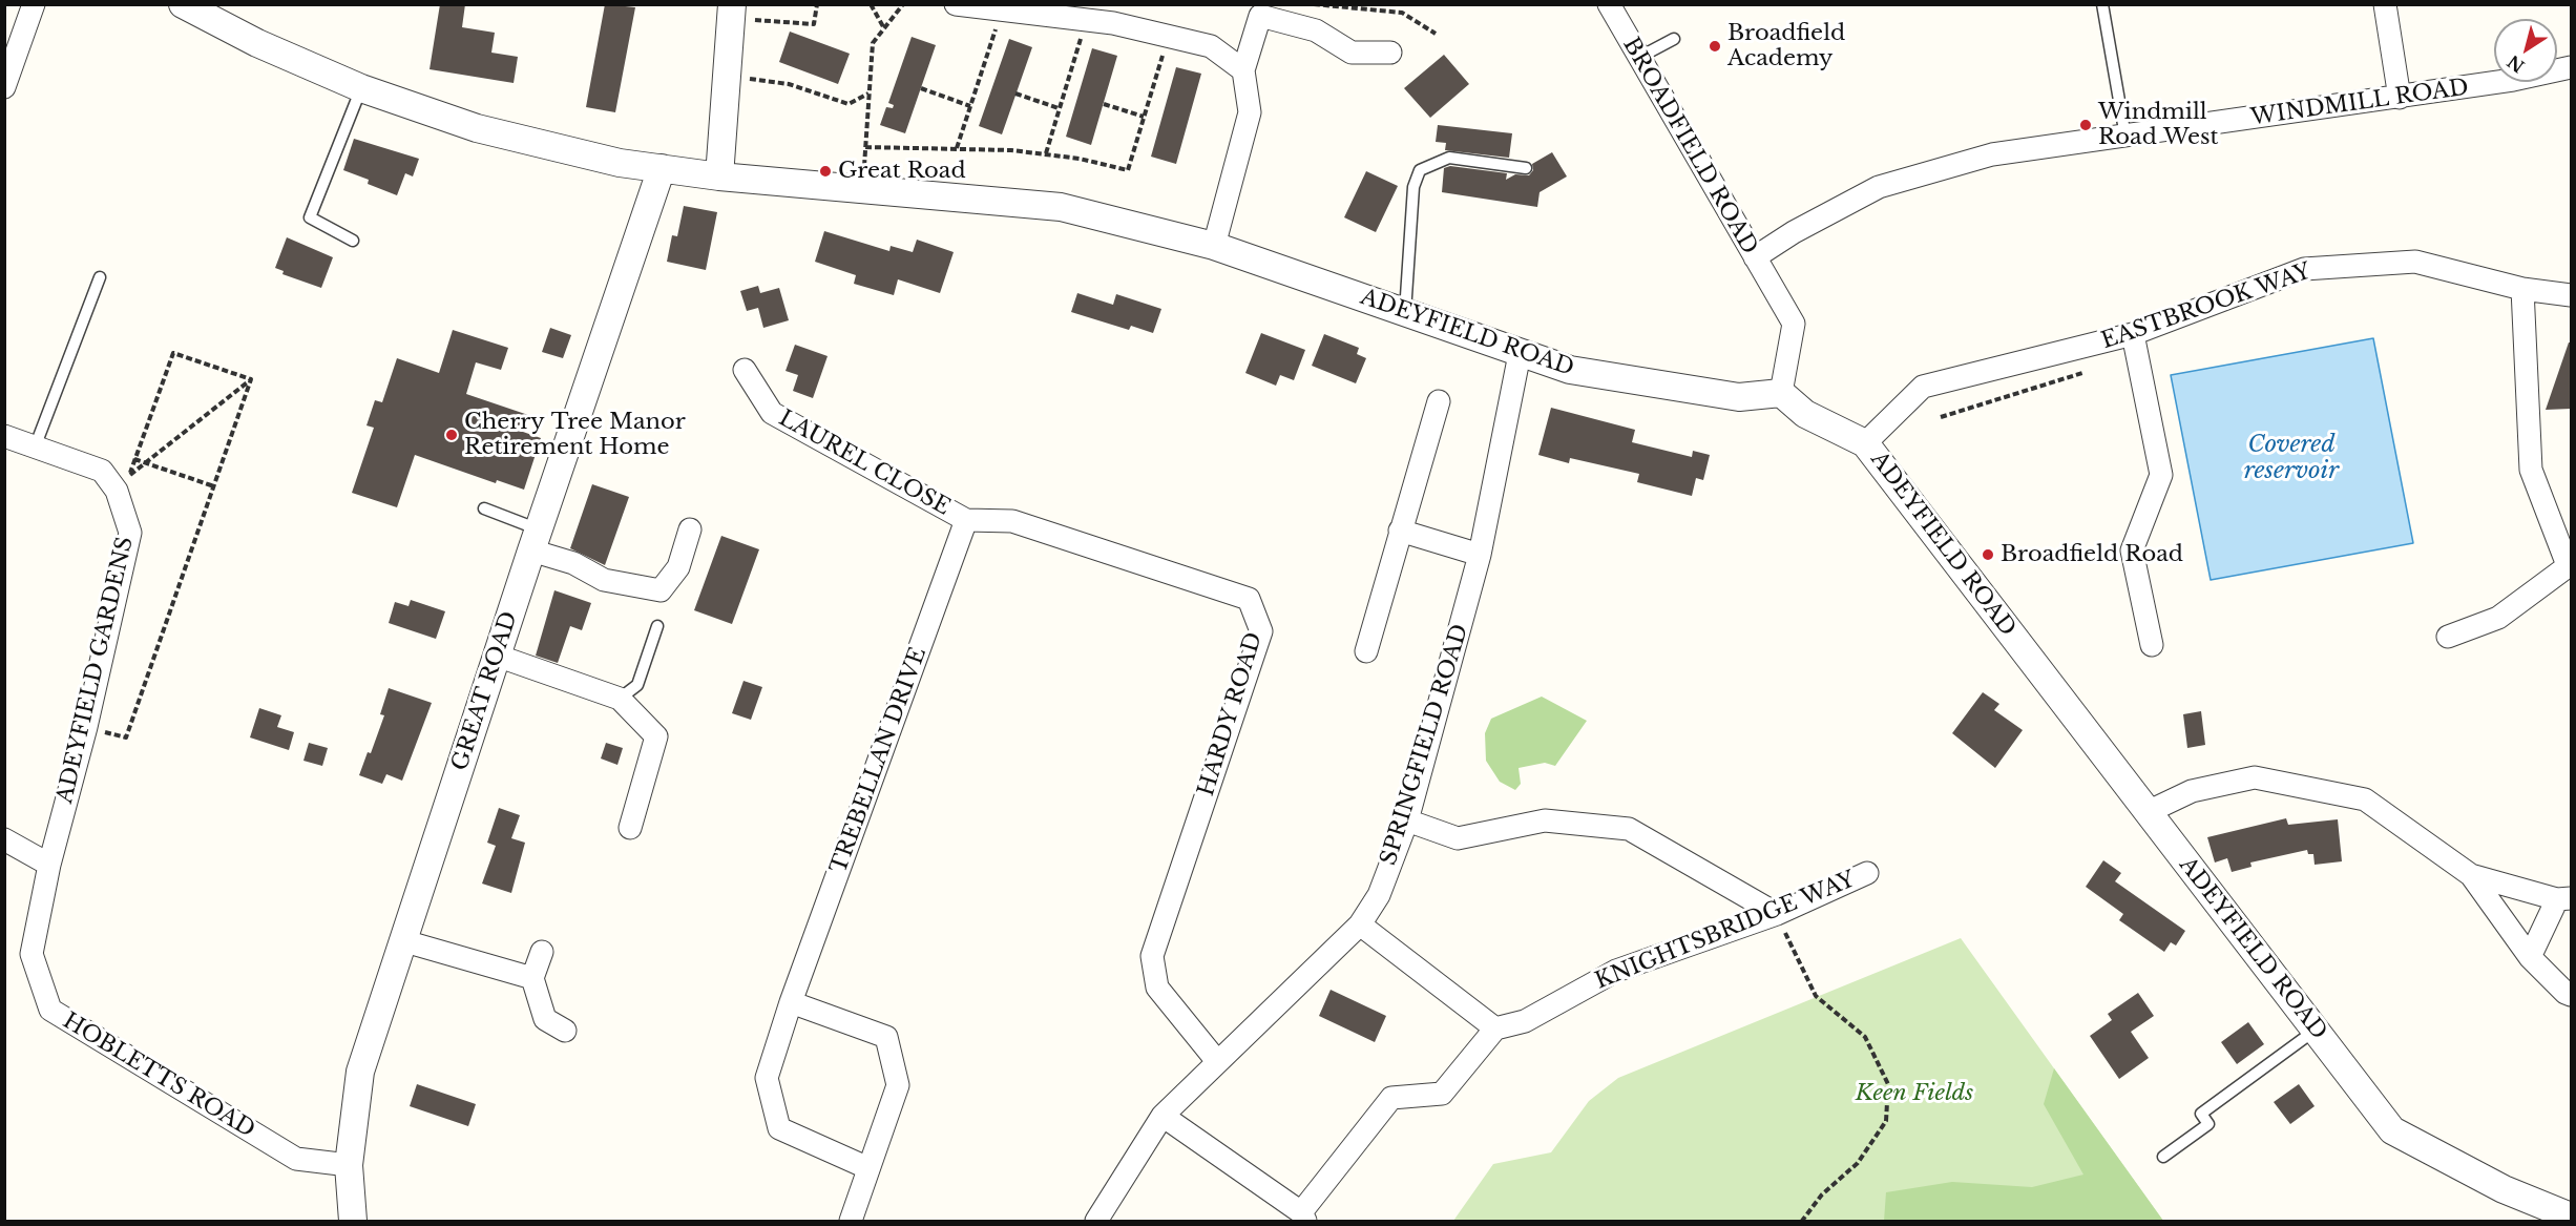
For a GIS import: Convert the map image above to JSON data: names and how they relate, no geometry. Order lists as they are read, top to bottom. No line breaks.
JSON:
{"streets":{"street":["WINDMILL ROAD","BROADFIELD ROAD","EASTBROOK WAY","ADEYFIELD ROAD","LAUREL CLOSE","ADEYFIELD GARDENS","GREAT ROAD","HARDY ROAD","SPRINGFIELD ROAD","TREBELLAN DRIVE","KNIGHTSBRIDGE WAY","HOBLETTS ROAD"]},"crossings":[["WINDMILL ROAD","BROADFIELD ROAD"],["BROADFIELD ROAD","ADEYFIELD ROAD"],["EASTBROOK WAY","ADEYFIELD ROAD"],["ADEYFIELD ROAD","GREAT ROAD"],["ADEYFIELD ROAD","SPRINGFIELD ROAD"],["LAUREL CLOSE","HARDY ROAD"],["LAUREL CLOSE","TREBELLAN DRIVE"],["ADEYFIELD GARDENS","HOBLETTS ROAD"],["GREAT ROAD","HOBLETTS ROAD"],["HARDY ROAD","SPRINGFIELD ROAD"],["HARDY ROAD","TREBELLAN DRIVE"]],"water":["Covered reservoir"],"parks":["Keen Fields"],"places":["Broadfield Academy","Windmill Road West","Great Road","Cherry Tree Manor Retirement Home","Broadfield Road"],"north":"bottom left"}
